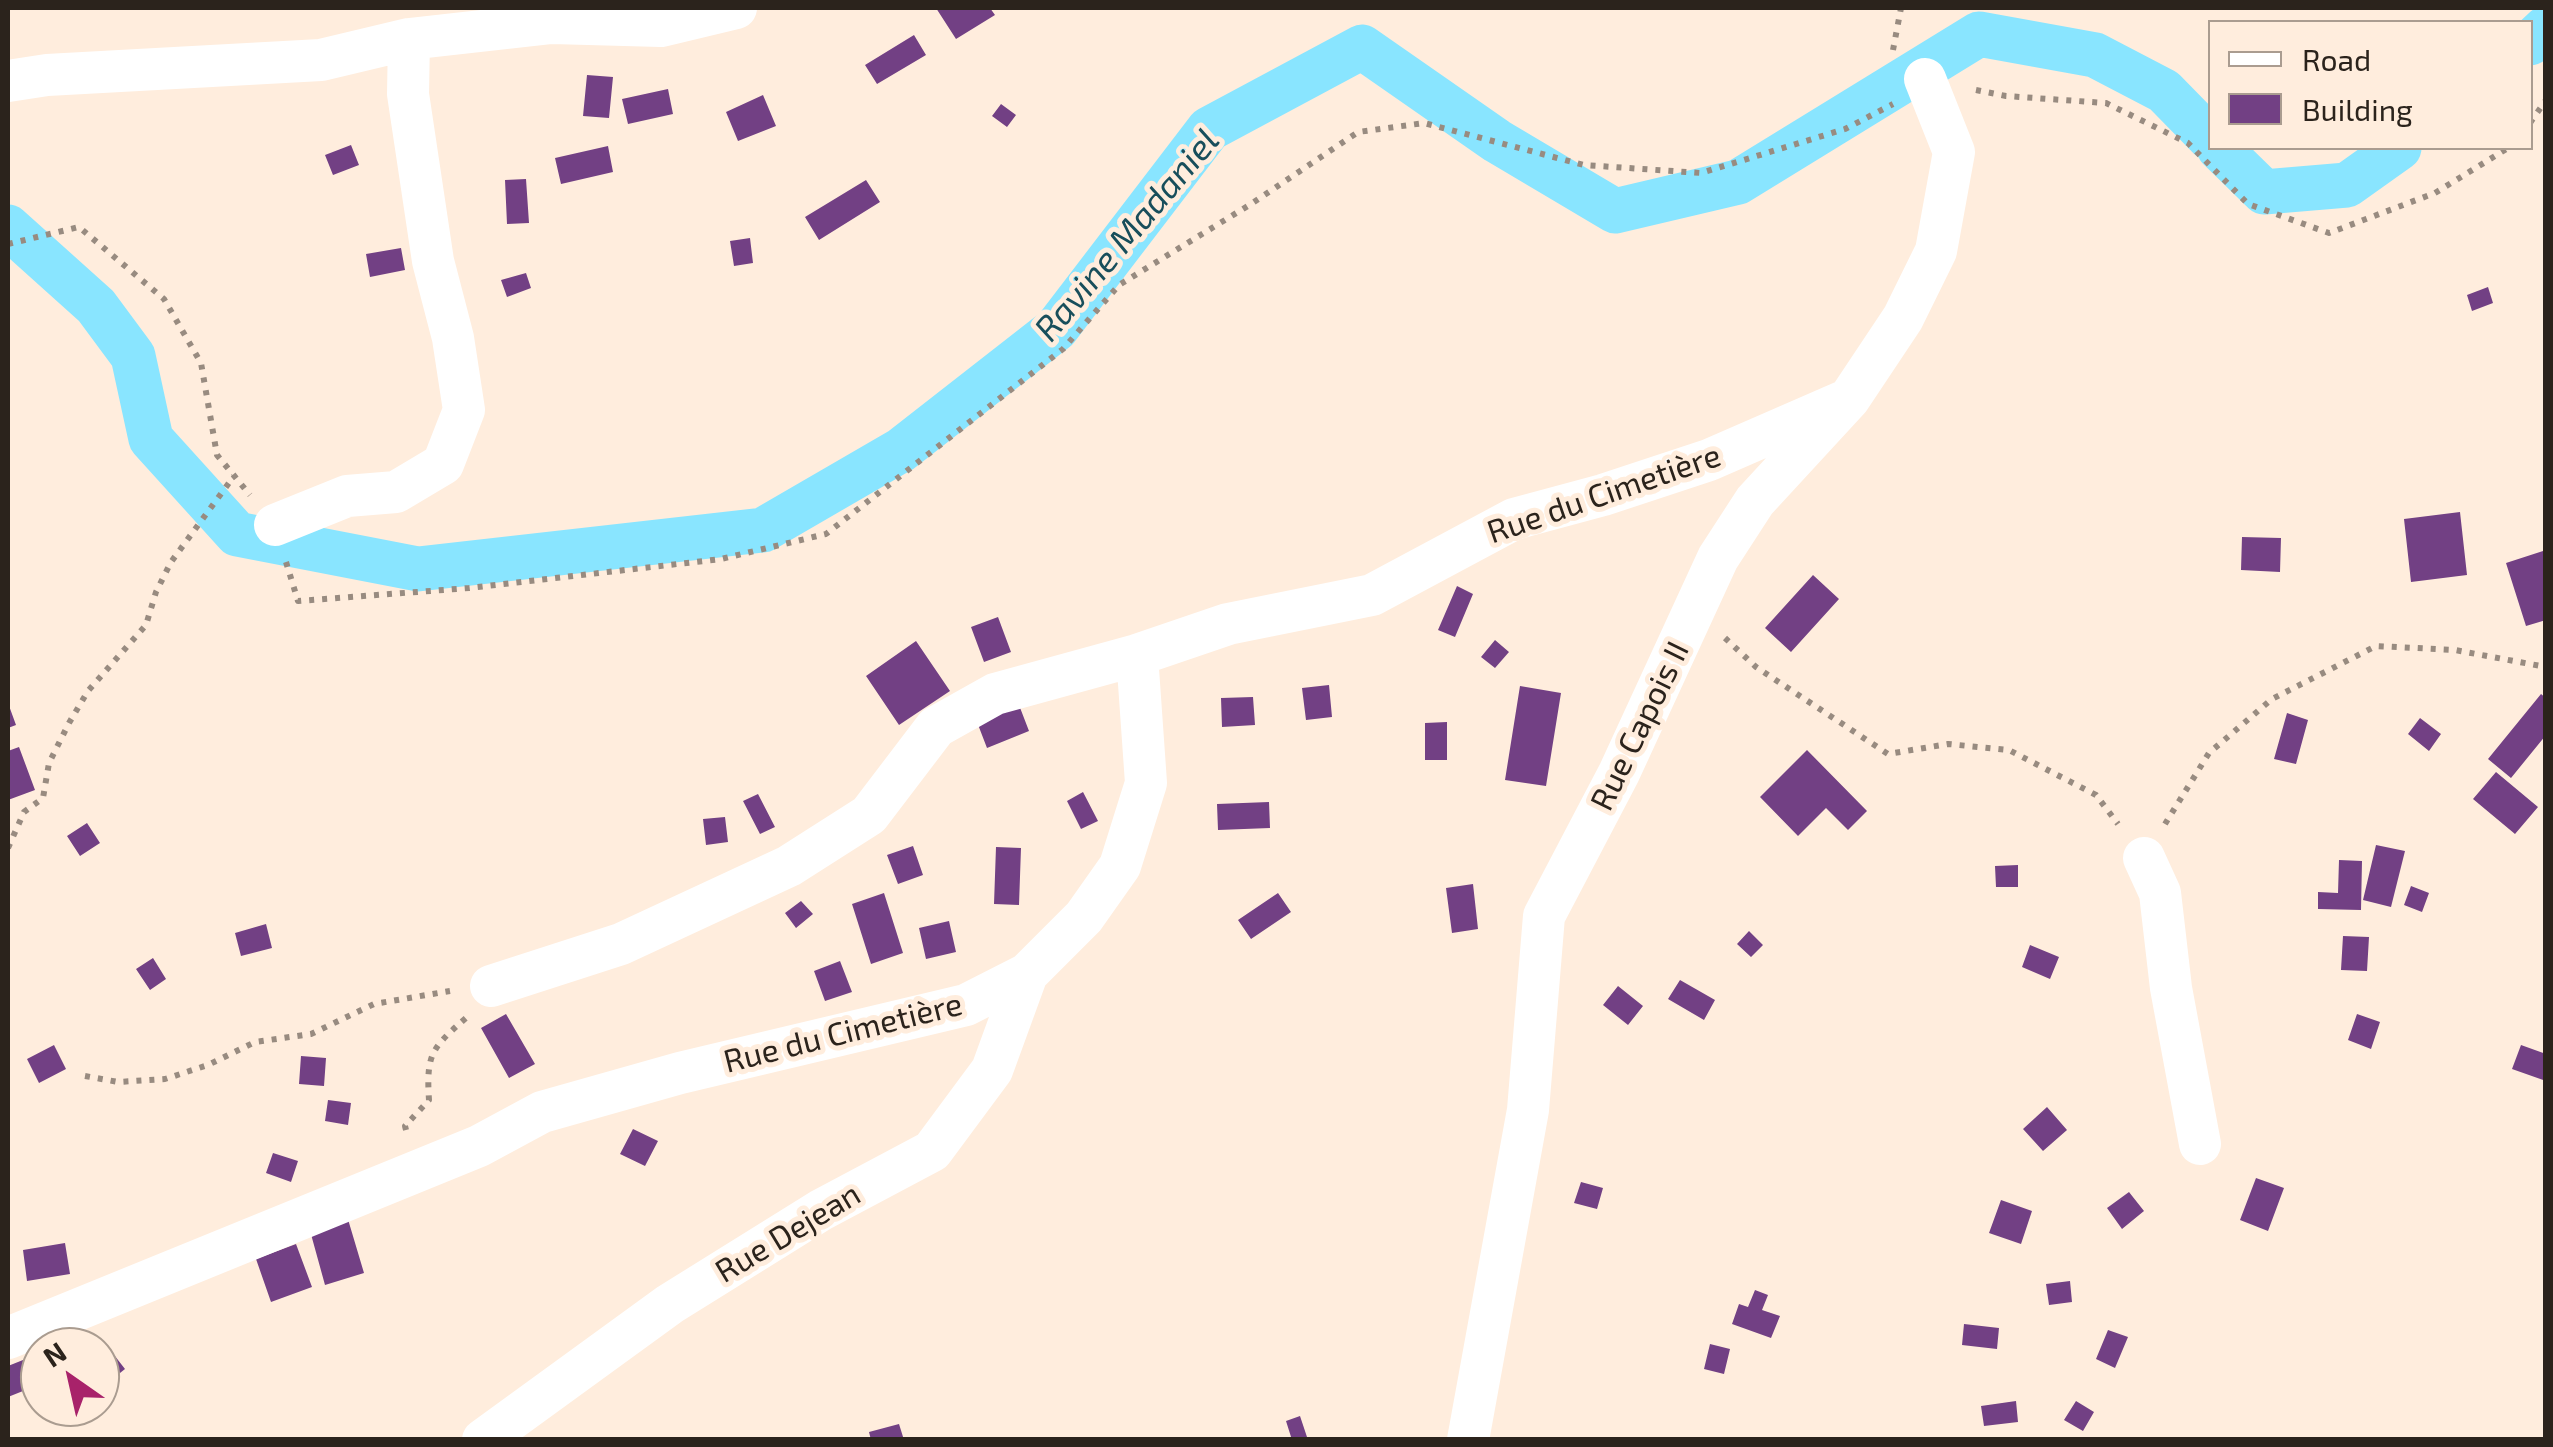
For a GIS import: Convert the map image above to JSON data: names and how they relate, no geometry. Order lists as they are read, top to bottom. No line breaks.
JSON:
{"streets":{"street":["Rue du Cimetière","Rue Capois II","Rue Dejean"]},"crossings":[["Rue du Cimetière","Rue Capois II"],["Rue du Cimetière","Rue Dejean"]],"water":["Ravine Madaniel"],"legend":["Road","Building"],"north":"top left"}
